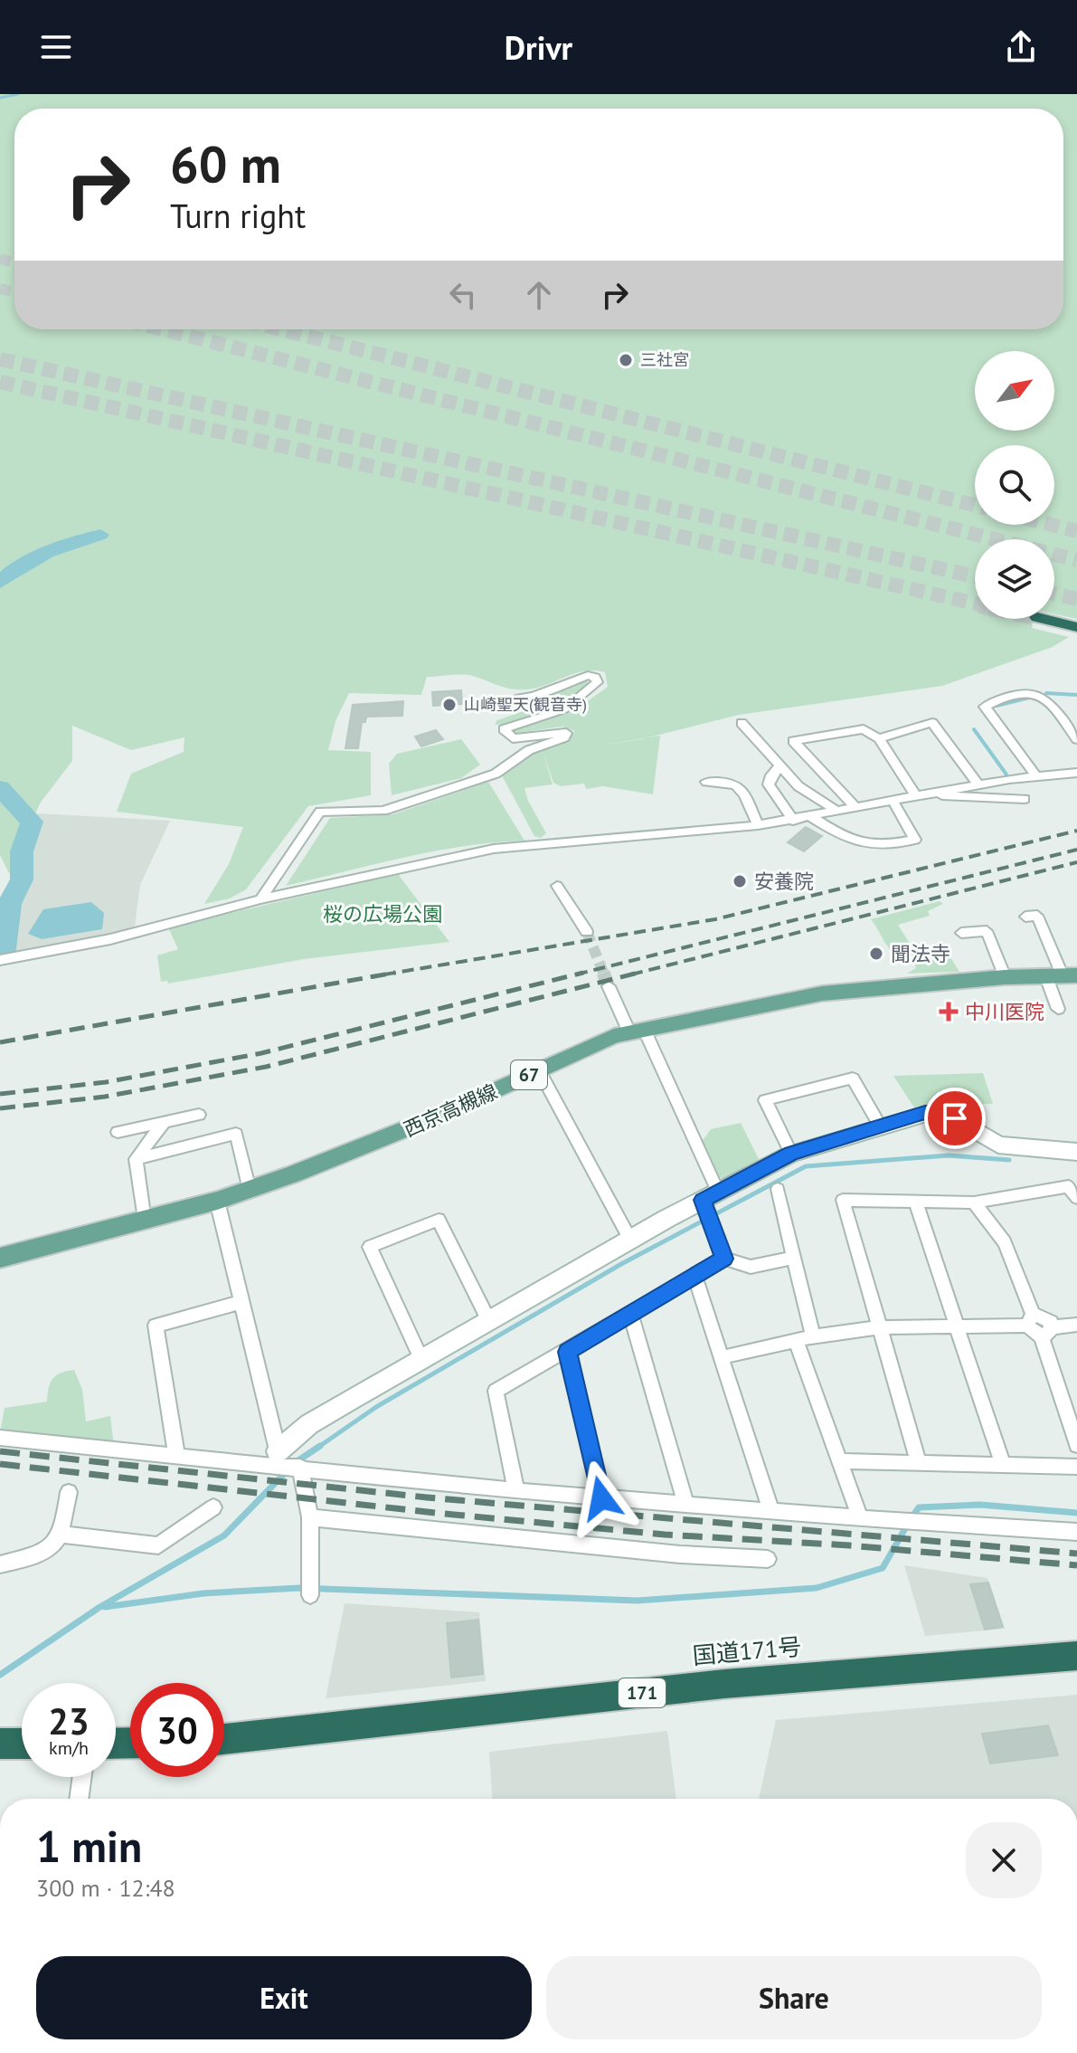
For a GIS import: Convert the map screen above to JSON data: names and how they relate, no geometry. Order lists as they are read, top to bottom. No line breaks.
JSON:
{"streets":{"highway":["国道171号","171"],"main road":["67","西京高槻線"]},"parks":["桜の広場公園"],"places":{"other":["三社宮","山崎聖天(観音寺)","安養院","聞法寺"],"health":["中川医院"]},"north":"top right","page":{"header":"Drivr","turn":["60 m","Turn right"],"speed":"23 km/h","limit":"30","heading":["1 min","300 m · 12:48"],"buttons":["Exit","Share"]}}
